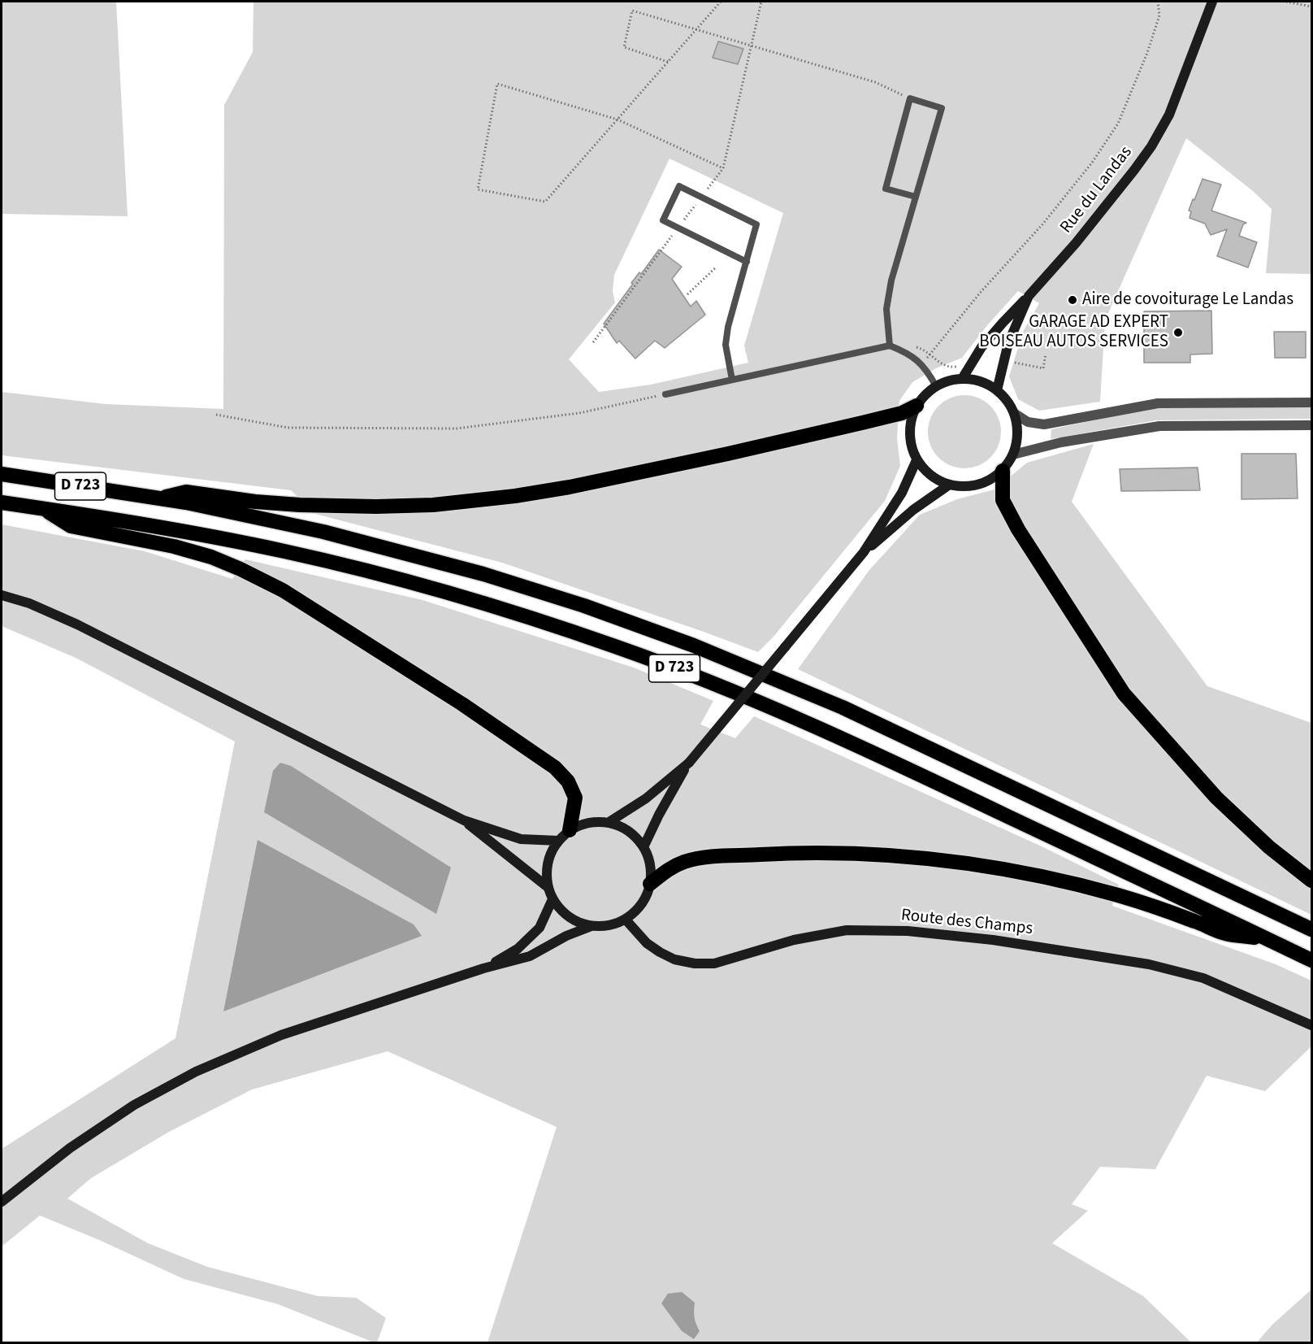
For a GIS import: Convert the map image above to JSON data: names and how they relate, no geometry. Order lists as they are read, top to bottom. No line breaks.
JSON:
{"streets":{"highway":["D 723"],"street":["Rue du Landas","Route des Champs"]},"places":["Aire de covoiturage Le Landas","GARAGE AD EXPERT BOISEAU AUTOS SERVICES"]}
